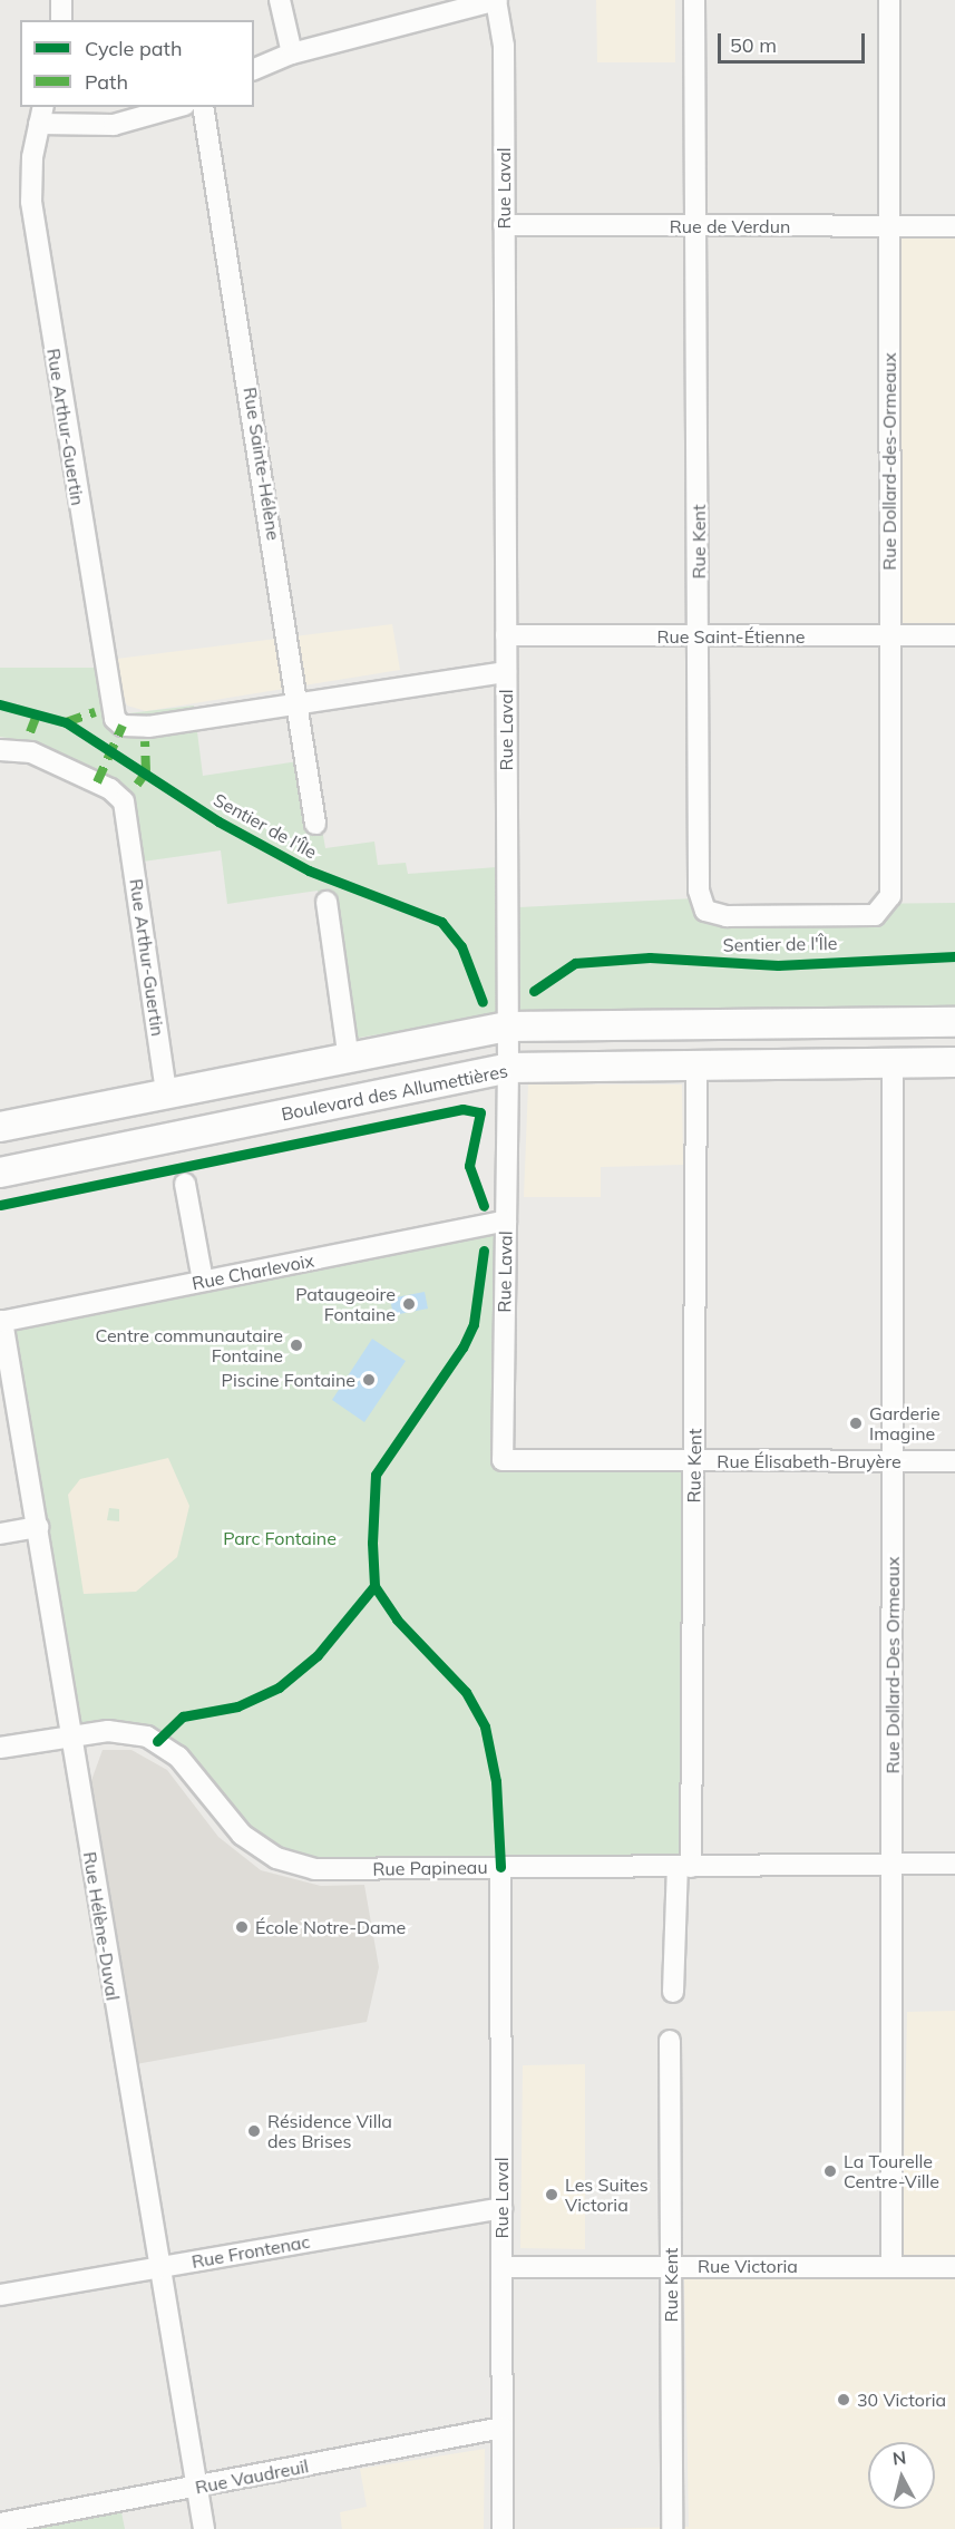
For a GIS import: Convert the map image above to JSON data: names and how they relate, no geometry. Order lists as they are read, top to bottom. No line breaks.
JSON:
{"streets":{"main road":["Boulevard des Allumettières"],"street":["Rue Laval","Rue de Verdun","Rue Arthur-Guertin","Rue Dollard-des-Ormeaux","Rue Sainte-Hélène","Rue Kent","Rue Saint-Étienne","Rue Charlevoix","Rue Élisabeth-Bruyère","Rue Dollard-Des Ormeaux","Rue Papineau","Rue Hélène-Duval","Rue Frontenac","Rue Victoria","Rue Vaudreuil"],"cycle path":["Sentier de l'Île"]},"crossings":[["Rue Laval","Rue de Verdun"],["Rue Laval","Rue Saint-Étienne"],["Rue Laval","Boulevard des Allumettières"],["Rue Laval","Rue Charlevoix"],["Rue Laval","Rue Élisabeth-Bruyère"],["Rue Laval","Rue Papineau"],["Rue Laval","Rue Frontenac"],["Rue Laval","Rue Victoria"],["Rue Laval","Rue Vaudreuil"],["Rue de Verdun","Rue Dollard-des-Ormeaux"],["Rue de Verdun","Rue Kent"],["Rue Arthur-Guertin","Rue Sainte-Hélène"],["Rue Dollard-des-Ormeaux","Rue Kent"],["Rue Dollard-des-Ormeaux","Rue Saint-Étienne"],["Rue Kent","Rue Saint-Étienne"],["Rue Kent","Boulevard des Allumettières"],["Rue Kent","Rue Élisabeth-Bruyère"],["Rue Kent","Rue Papineau"],["Rue Kent","Rue Victoria"],["Boulevard des Allumettières","Rue Dollard-Des Ormeaux"],["Rue Charlevoix","Rue Hélène-Duval"],["Rue Élisabeth-Bruyère","Rue Dollard-Des Ormeaux"],["Rue Dollard-Des Ormeaux","Rue Papineau"],["Rue Dollard-Des Ormeaux","Rue Victoria"],["Rue Papineau","Rue Hélène-Duval"],["Rue Hélène-Duval","Rue Frontenac"],["Rue Hélène-Duval","Rue Vaudreuil"]],"parks":["Parc Fontaine"],"places":["Pataugeoire Fontaine","Centre communautaire Fontaine","Piscine Fontaine","Garderie Imagine","École Notre-Dame","Résidence Villa des Brises","La Tourelle Centre-Ville","Les Suites Victoria","30 Victoria"],"legend":["Cycle path","Path"],"scale_bar":"50 m","north":"top"}
